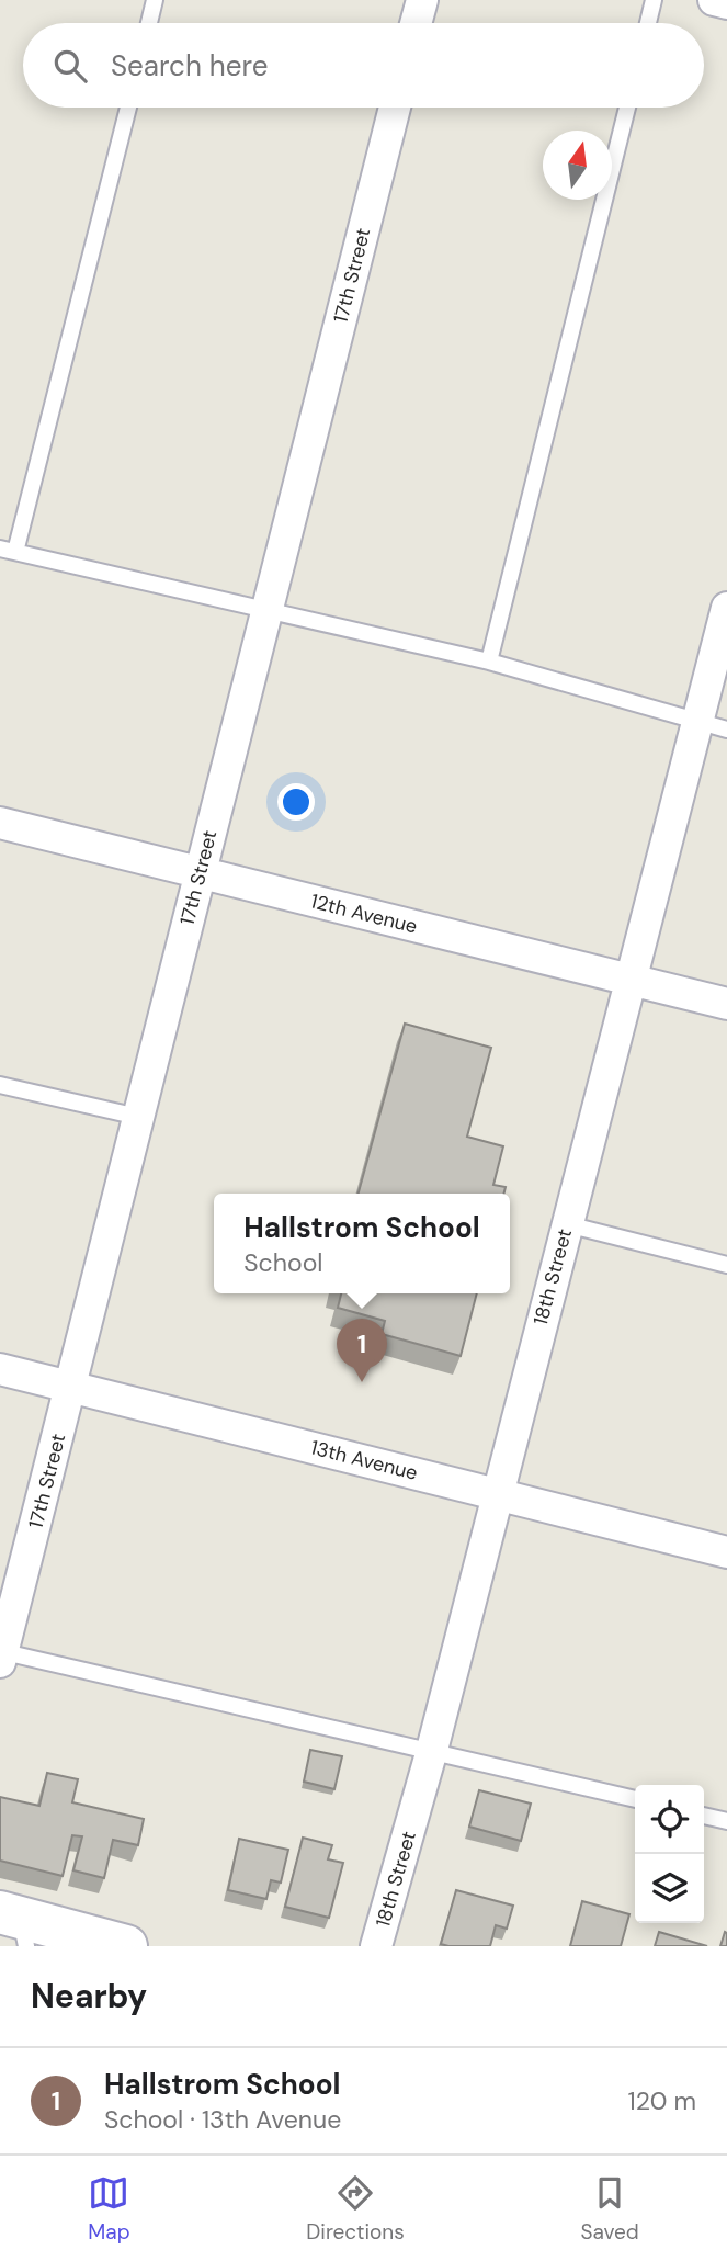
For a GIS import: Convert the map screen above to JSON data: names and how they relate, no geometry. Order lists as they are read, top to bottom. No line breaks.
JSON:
{"streets":{"street":["17th Street","12th Avenue","18th Street","13th Avenue"]},"crossings":[["17th Street","12th Avenue"],["17th Street","13th Avenue"],["12th Avenue","18th Street"],["18th Street","13th Avenue"]],"north":"top","page":{"search":"Search here","popup":["Hallstrom School","School"],"pins":"1","heading":"Nearby","list":[{"mark":"1","name":"Hallstrom School","note":"School · 13th Avenue","value":"120 m"}],"nav":["Map","Directions","Saved"]}}
